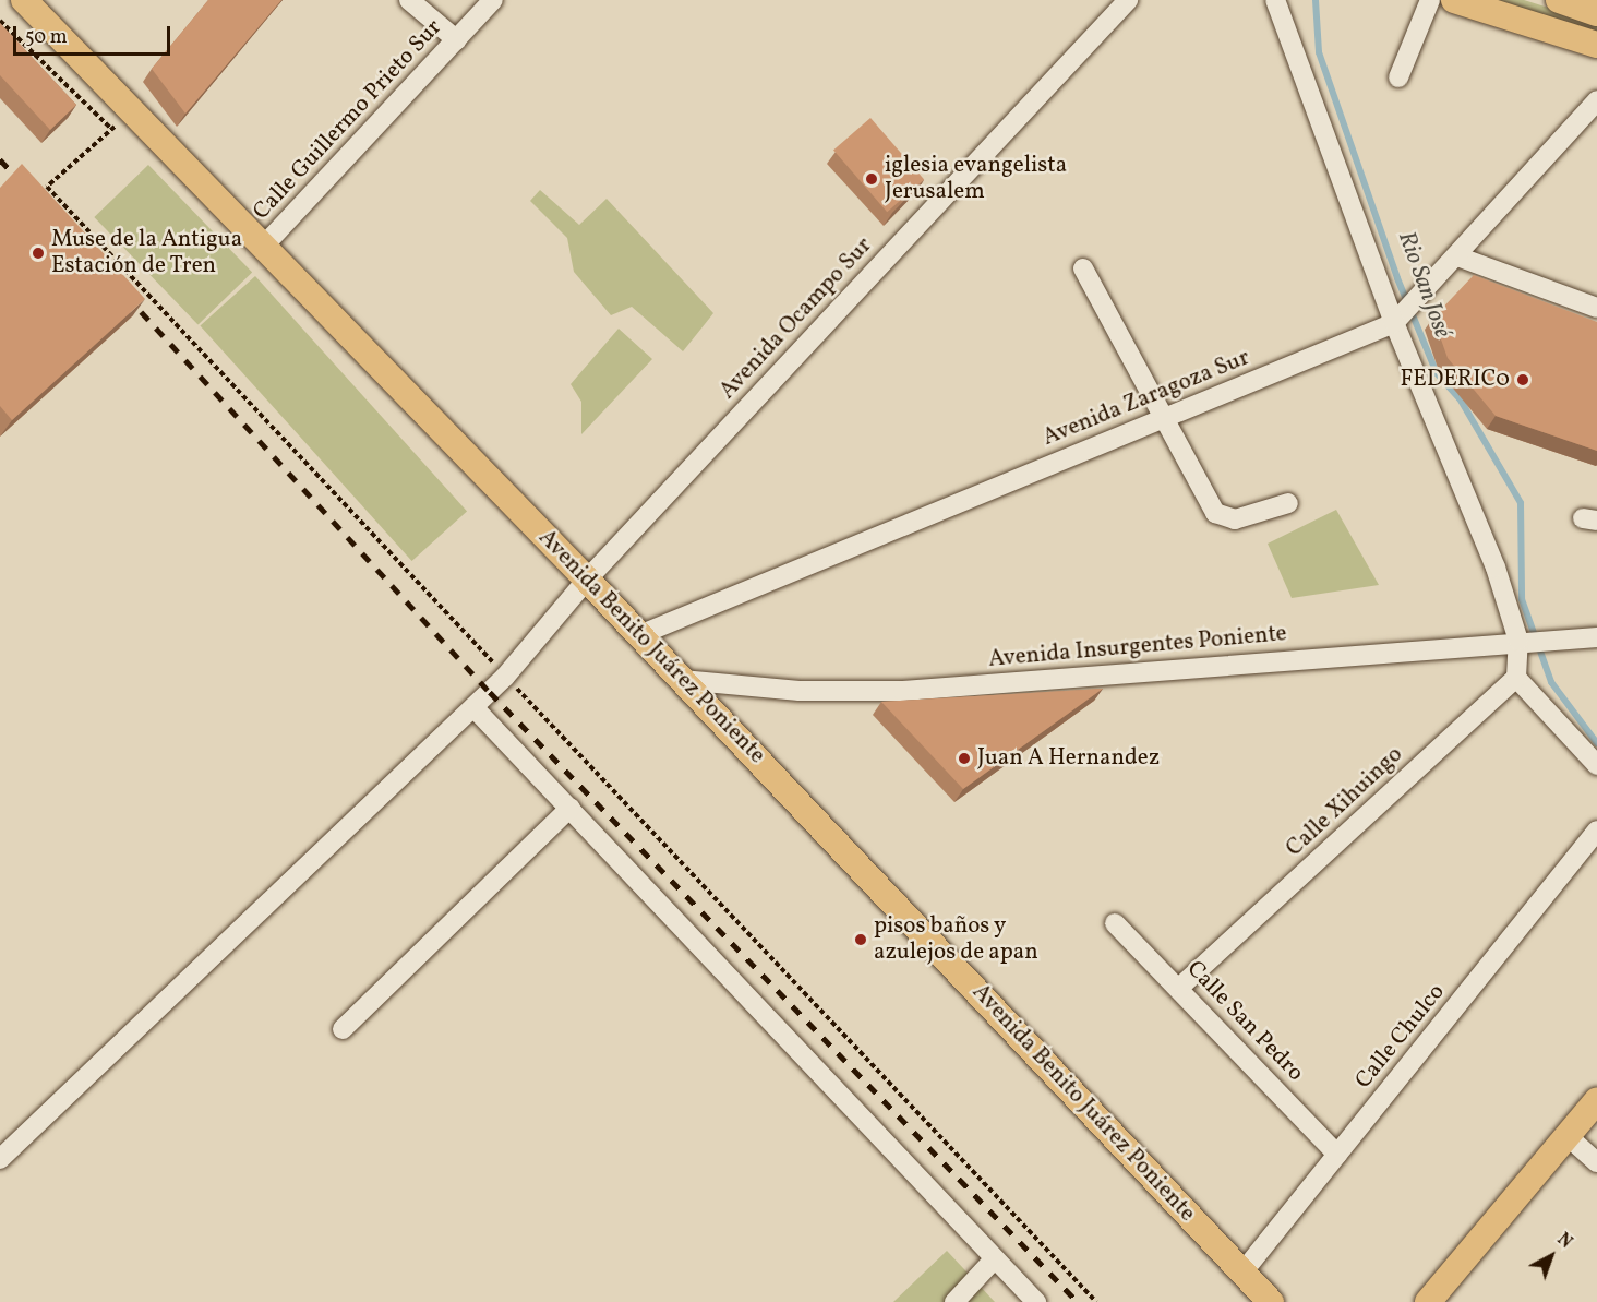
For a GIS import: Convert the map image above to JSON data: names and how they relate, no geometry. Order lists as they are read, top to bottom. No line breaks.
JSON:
{"streets":{"main road":["Avenida Benito Juárez Poniente"],"street":["Calle Guillermo Prieto Sur","Avenida Ocampo Sur","Avenida Zaragoza Sur","Avenida Insurgentes Poniente","Calle Xihuingo","Calle San Pedro","Calle Chulco"]},"crossings":[["Calle Guillermo Prieto Sur","Avenida Benito Juárez Poniente"],["Avenida Ocampo Sur","Avenida Benito Juárez Poniente"],["Avenida Zaragoza Sur","Avenida Benito Juárez Poniente"],["Avenida Benito Juárez Poniente","Avenida Insurgentes Poniente"],["Avenida Benito Juárez Poniente","Calle Chulco"],["Calle Xihuingo","Calle San Pedro"],["Calle San Pedro","Calle Chulco"]],"water":["Rio San José"],"places":["iglesia evangelista Jerusalem","Muse de la Antigua Estación de Tren","FEDERIC0","Juan A Hernandez","pisos baños y azulejos de apan"],"scale_bar":"50 m","north":"top right"}
